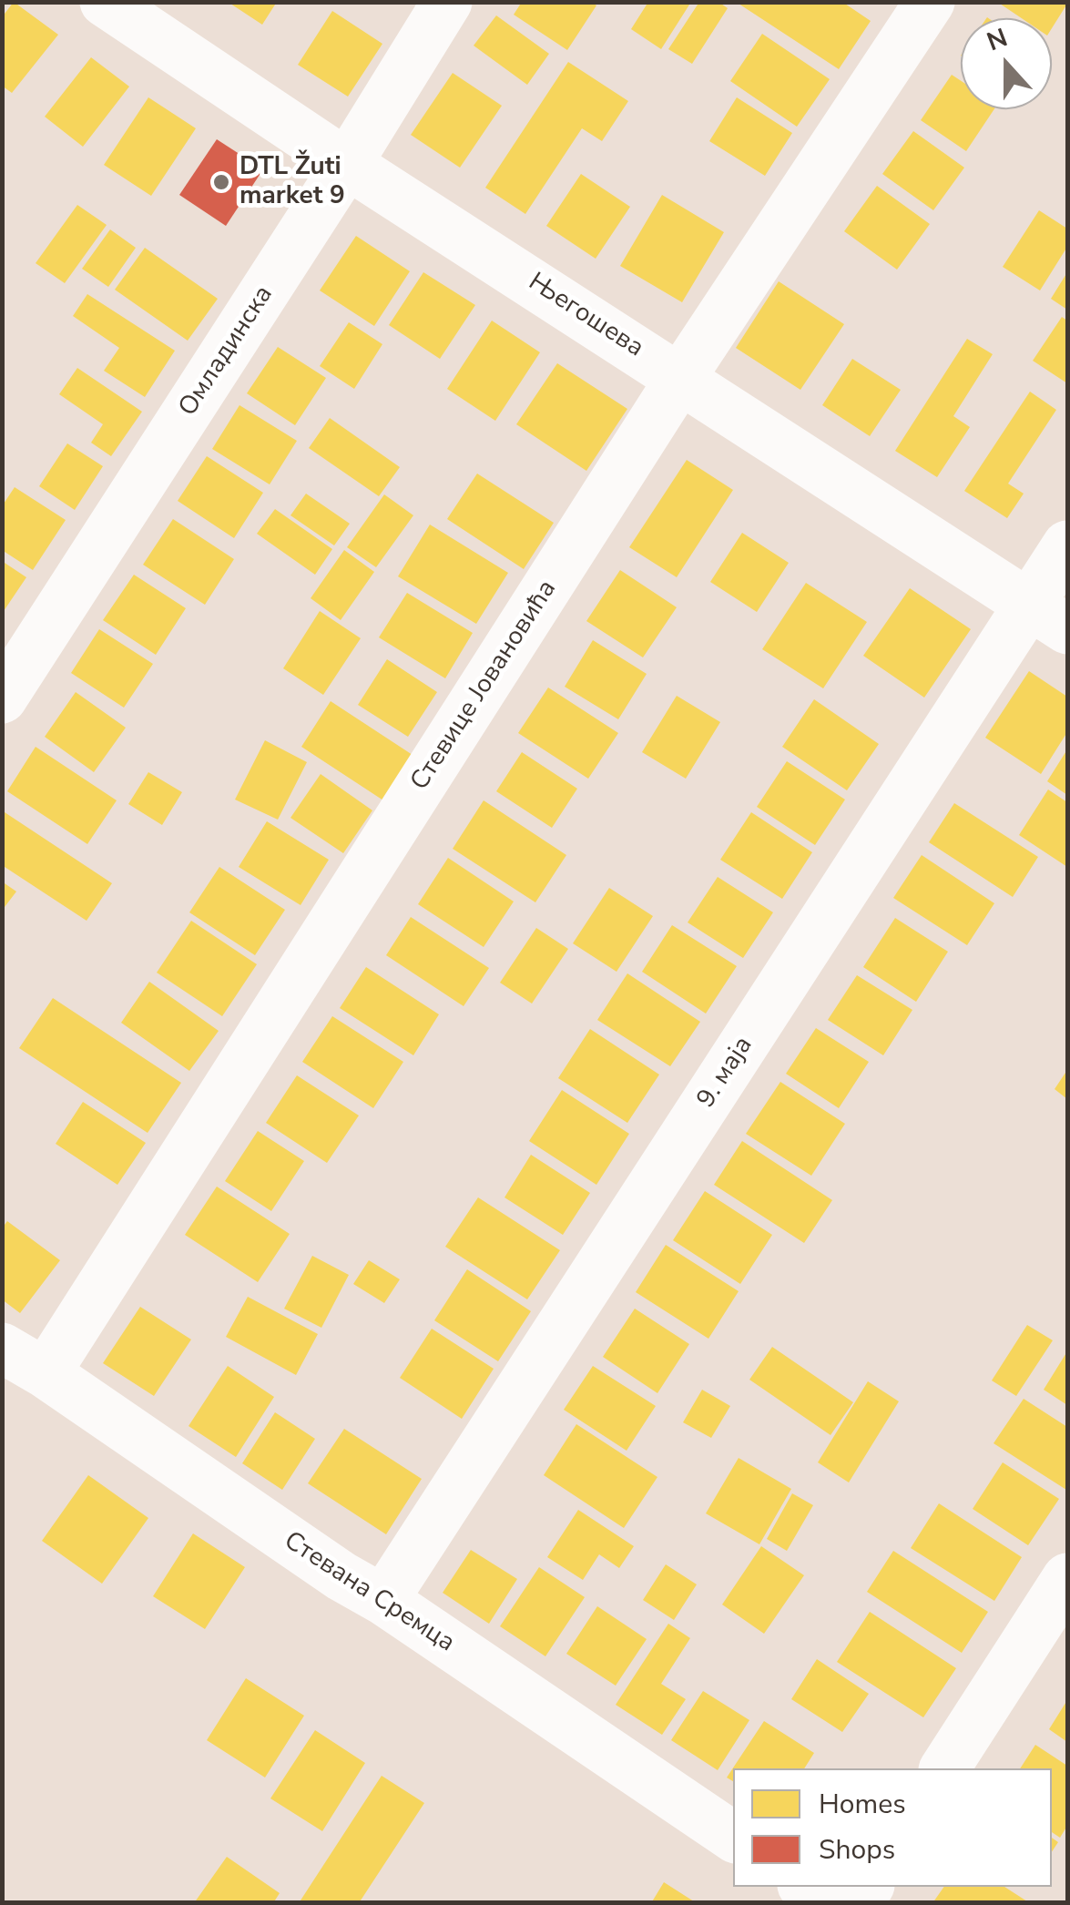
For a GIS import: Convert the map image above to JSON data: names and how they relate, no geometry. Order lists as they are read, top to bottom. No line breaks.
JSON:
{"streets":{"street":["Његошева","Омладинска","Стевице Јовановића","9. маја","Стевана Сремца"]},"crossings":[["Његошева","Омладинска"],["Његошева","Стевице Јовановића"],["Његошева","9. маја"],["Стевице Јовановића","Стевана Сремца"],["9. маја","Стевана Сремца"]],"places":["DTL Žuti market 9"],"legend":["Homes","Shops"],"north":"top"}
